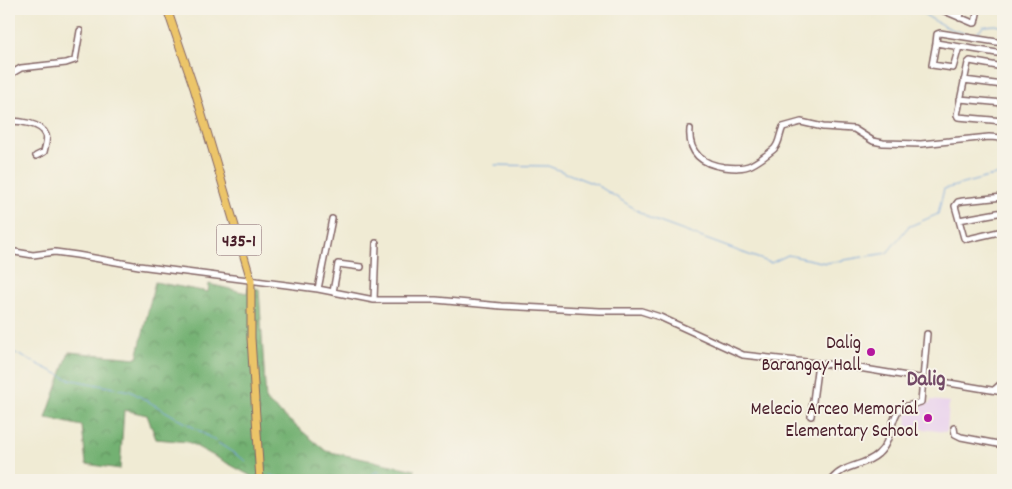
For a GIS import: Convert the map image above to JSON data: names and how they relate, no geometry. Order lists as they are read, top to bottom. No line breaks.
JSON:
{"streets":{"main road":["435-1"]},"districts":["Dalig"],"places":["Dalig Barangay Hall","Melecio Arceo Memorial Elementary School"]}
